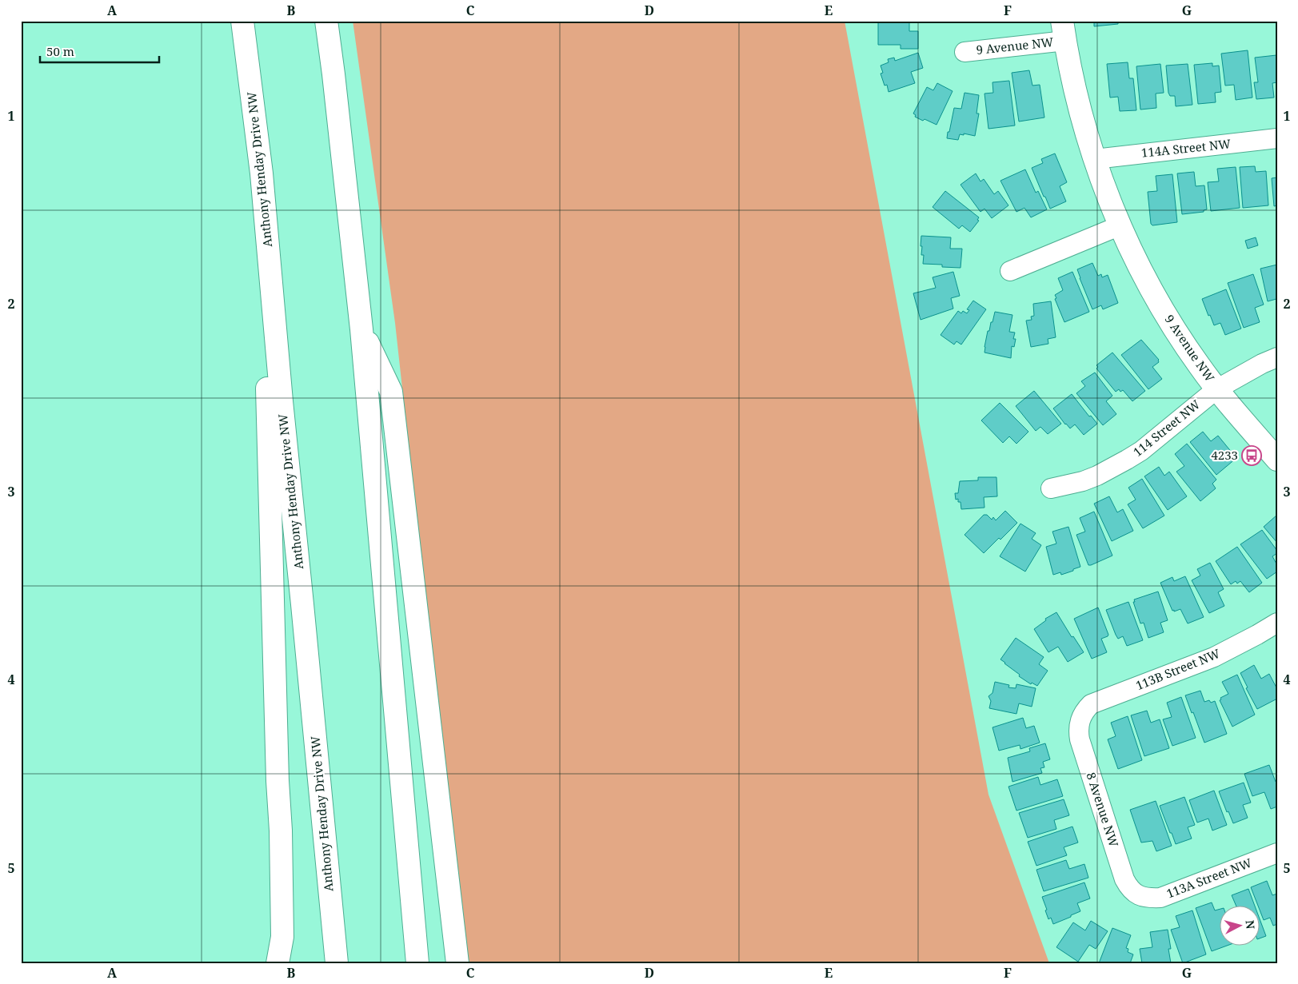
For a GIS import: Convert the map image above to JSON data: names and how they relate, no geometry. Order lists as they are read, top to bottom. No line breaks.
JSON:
{"streets":{"main road":["9 Avenue NW","Anthony Henday Drive NW"],"street":["114A Street NW","114 Street NW","113B Street NW","8 Avenue NW","113A Street NW"]},"crossings":[["9 Avenue NW","114A Street NW"],["9 Avenue NW","114 Street NW"],["113B Street NW","8 Avenue NW"],["8 Avenue NW","113A Street NW"]],"places":{"bus stop":["4233"]},"scale_bar":"50 m","north":"right","grid":{"columns":["A","B","C","D","E","F","G"],"rows":["1","2","3","4","5"]}}
